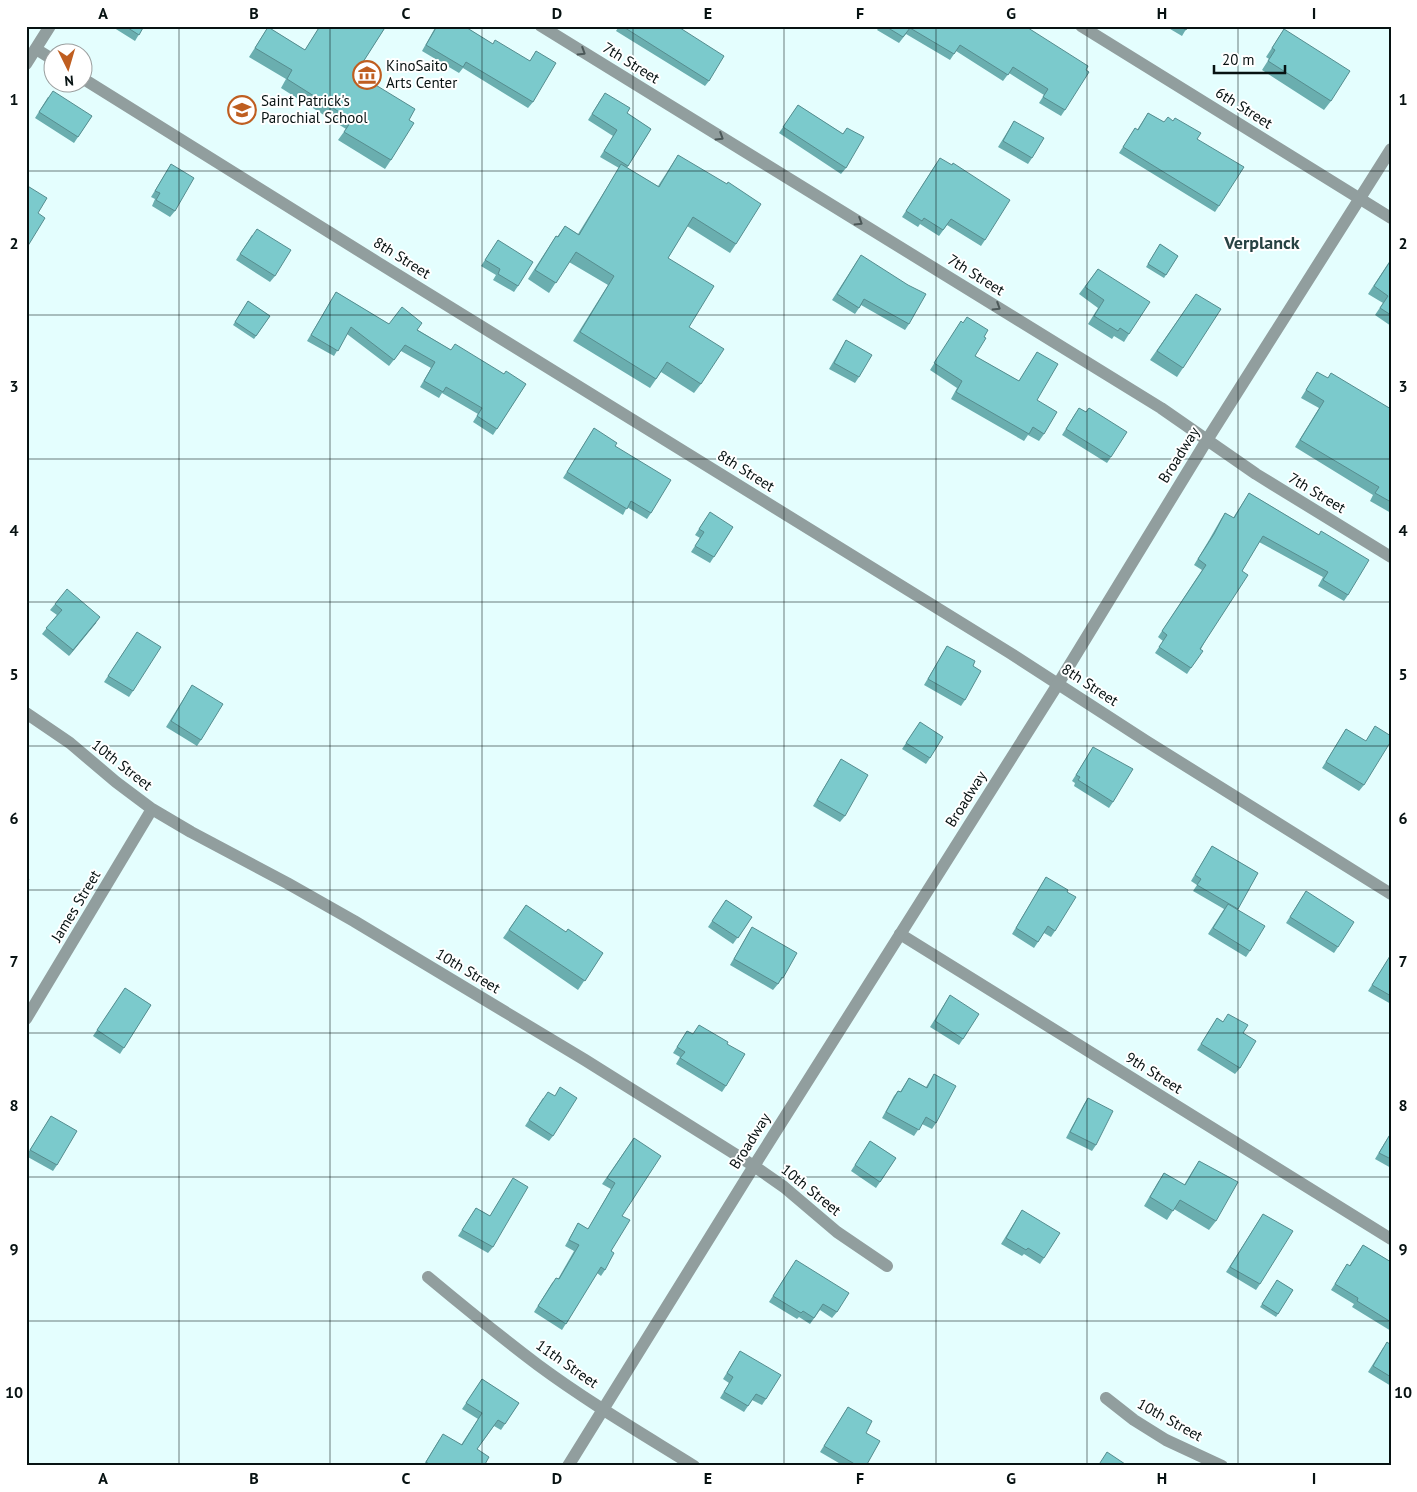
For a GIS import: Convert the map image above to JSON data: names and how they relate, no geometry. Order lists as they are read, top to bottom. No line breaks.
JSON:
{"streets":{"street":["7th Street","6th Street","8th Street","Broadway","10th Street","James Street","9th Street","11th Street"]},"crossings":[["7th Street","Broadway"],["6th Street","Broadway"],["8th Street","Broadway"],["Broadway","10th Street"],["Broadway","9th Street"],["Broadway","11th Street"],["10th Street","James Street"]],"one_way":["7th Street"],"districts":["Verplanck"],"places":{"museum":["KinoSaito Arts Center"],"school or university":["Saint Patrick's Parochial School"]},"scale_bar":"20 m","north":"bottom","grid":{"columns":["A","B","C","D","E","F","G","H","I"],"rows":["1","2","3","4","5","6","7","8","9","10"]}}
